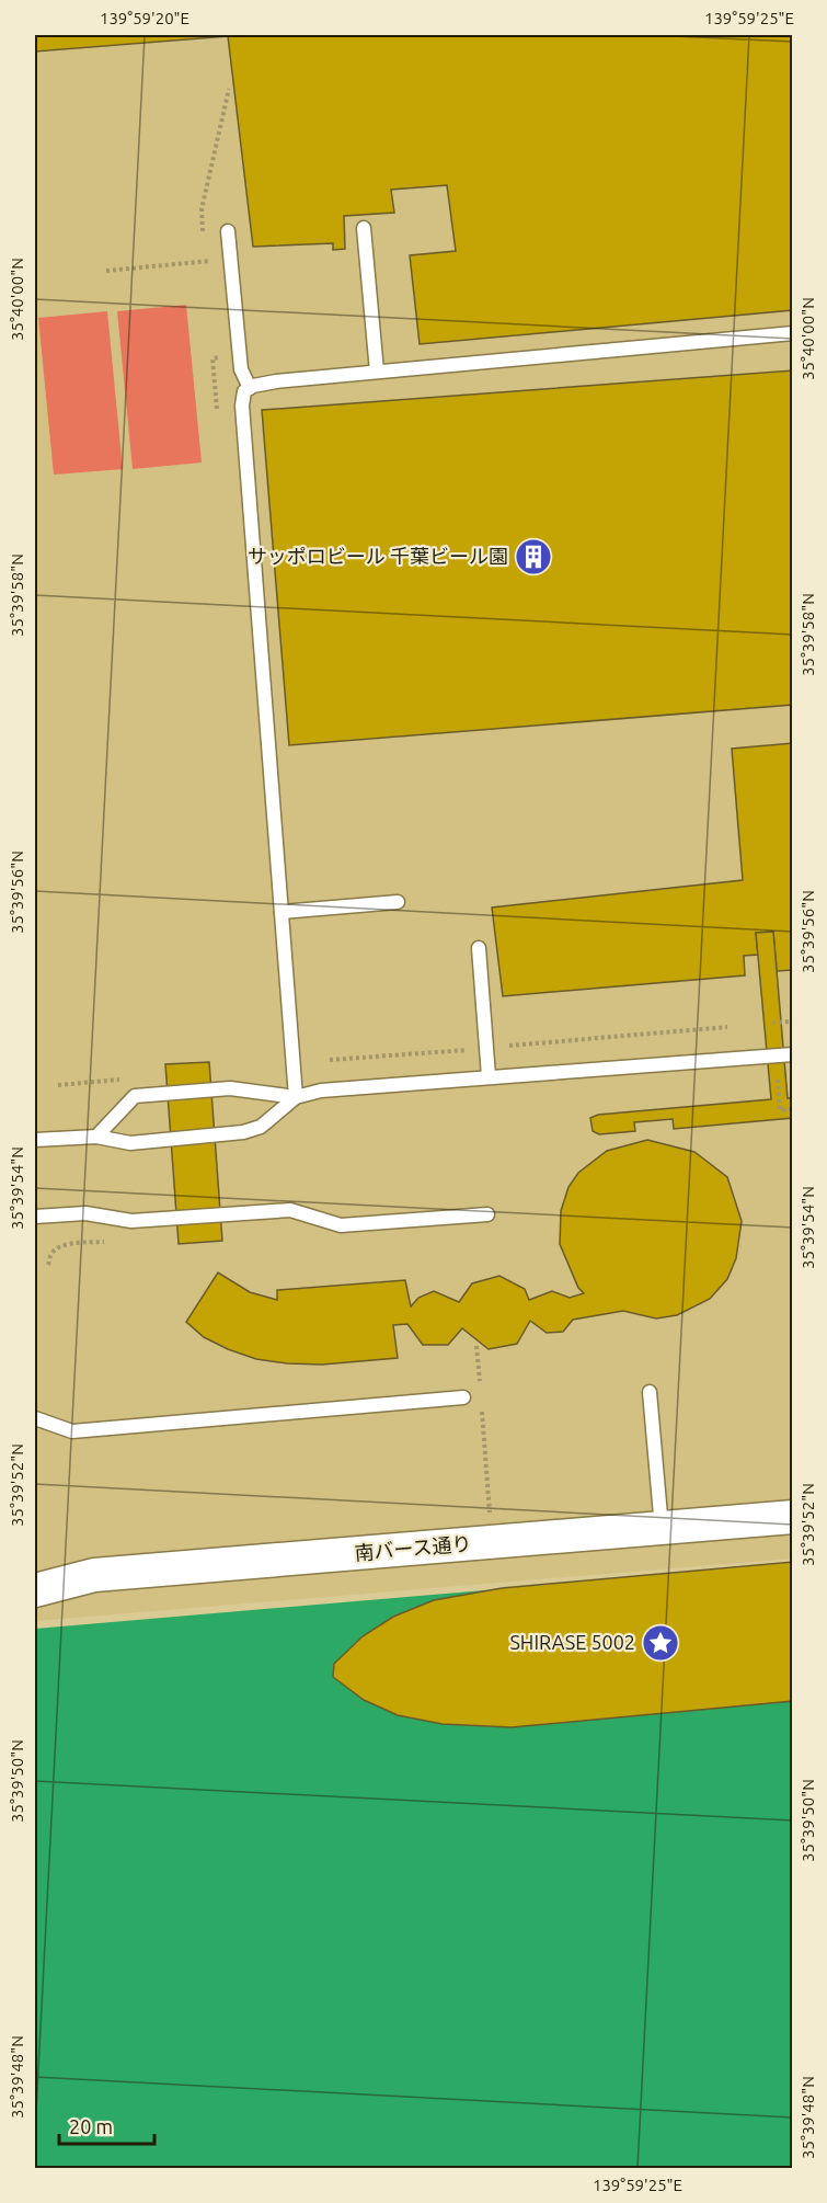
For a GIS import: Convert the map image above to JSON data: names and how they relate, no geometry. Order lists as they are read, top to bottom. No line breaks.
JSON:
{"streets":{"street":["南バース通り"]},"places":{"building":["サッポロビール 千葉ビール園"],"place":["SHIRASE 5002"]},"scale_bar":"20 m","coordinates":["139°59'20\"E","139°59'25\"E","35°40'00\"N","35°39'58\"N","35°39'56\"N","35°39'54\"N","35°39'52\"N","35°39'50\"N","35°39'48\"N"]}
